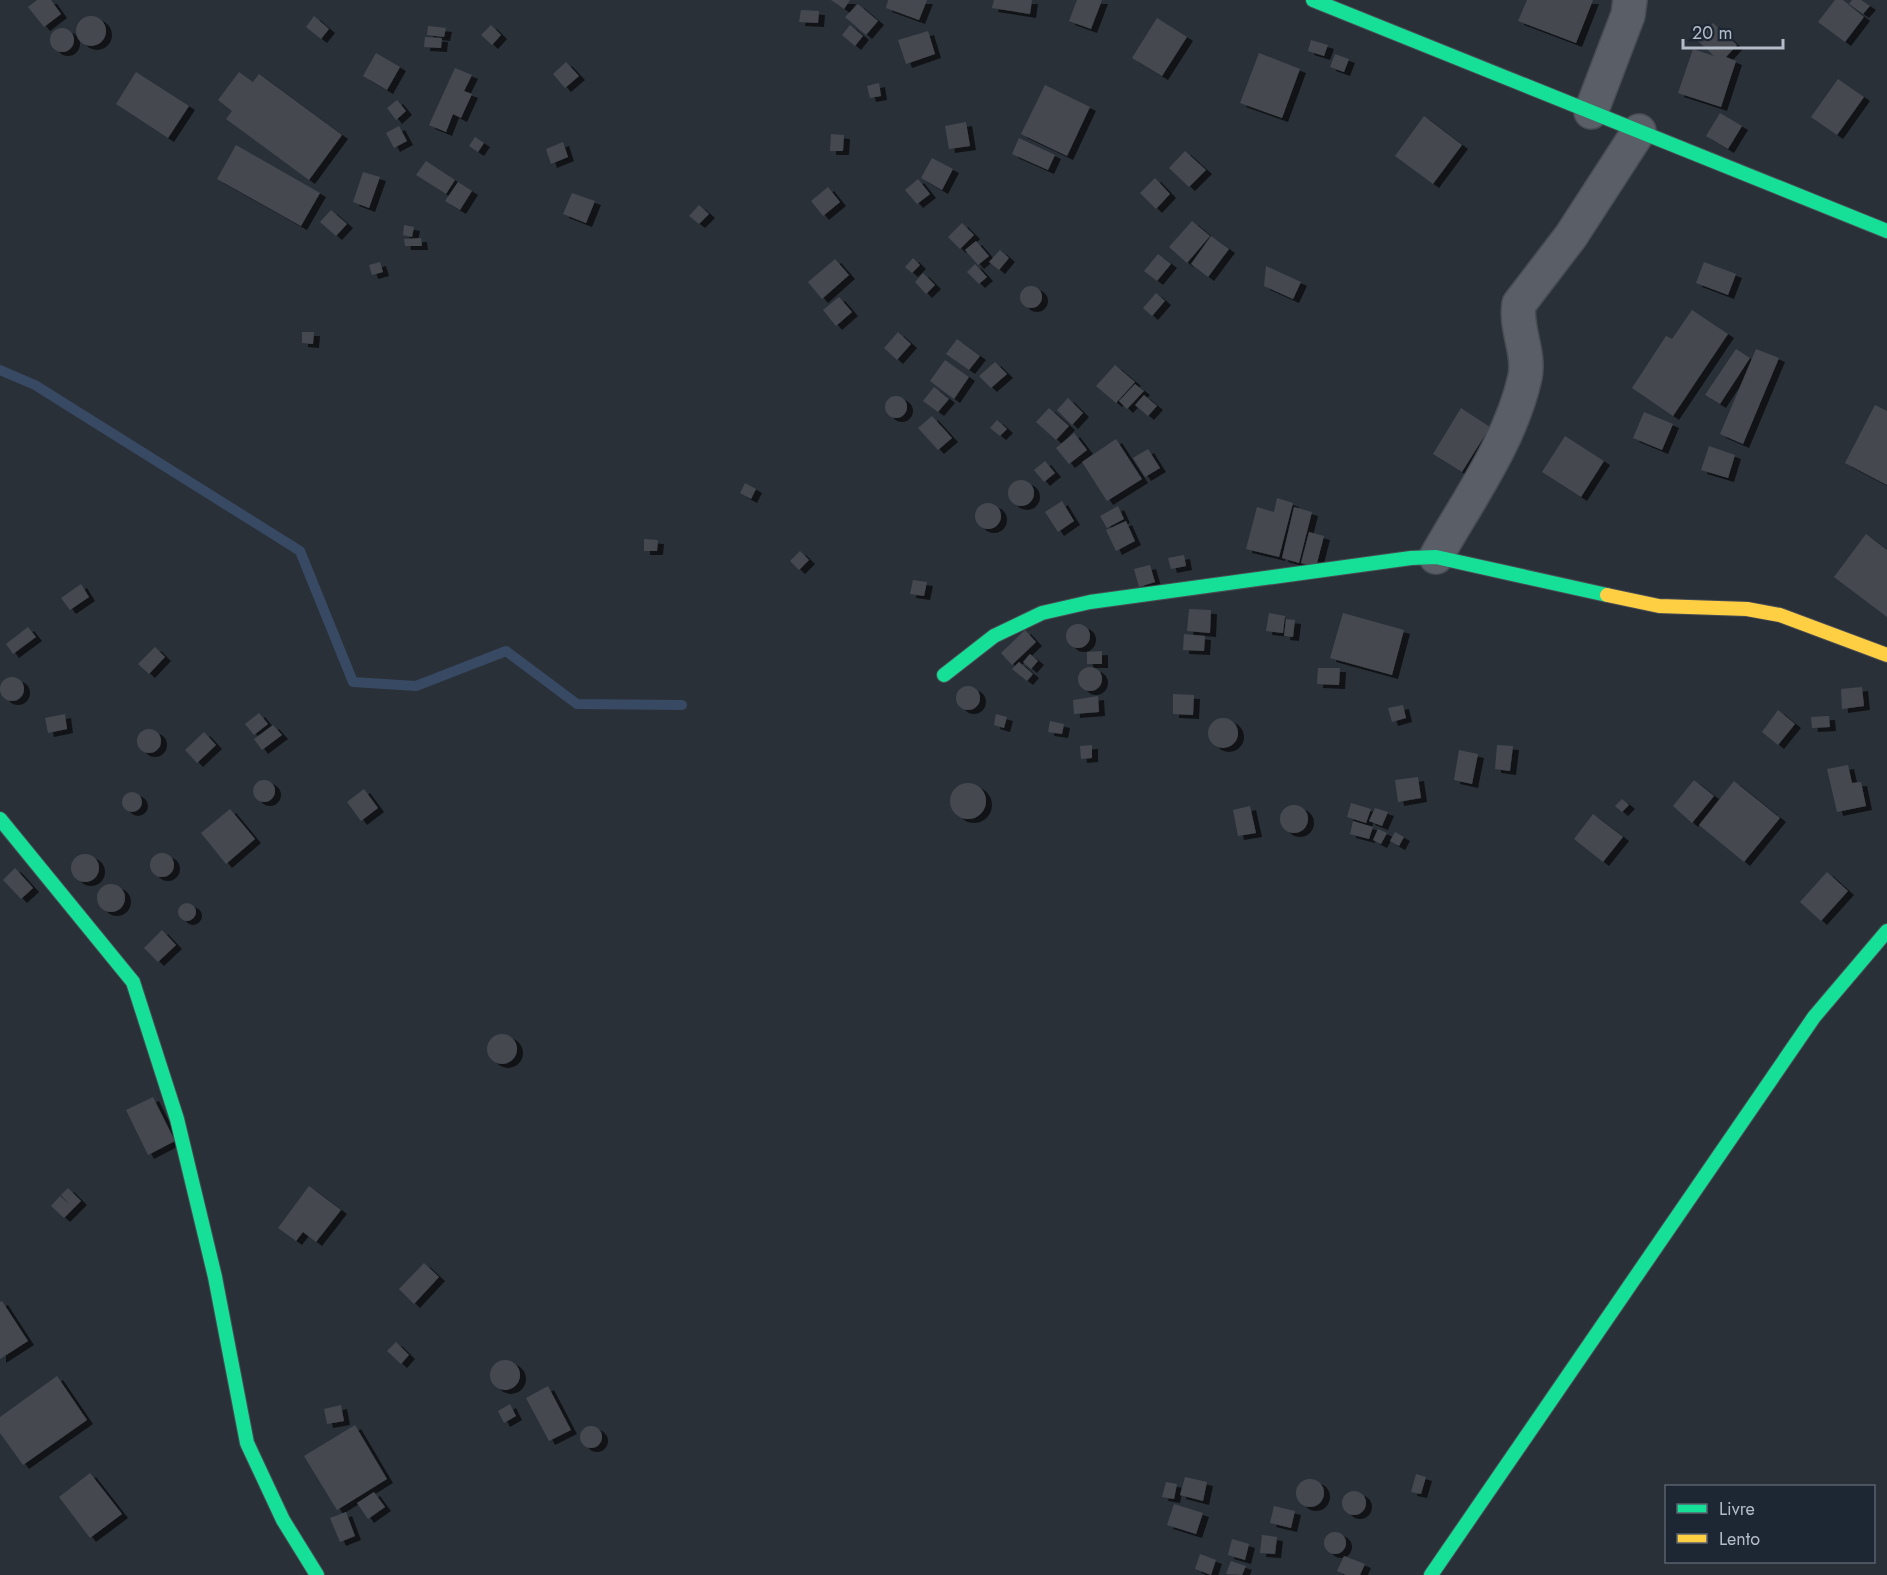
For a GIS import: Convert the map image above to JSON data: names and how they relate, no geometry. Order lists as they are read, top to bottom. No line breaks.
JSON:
{"legend":["Livre","Lento"],"scale_bar":"20 m"}
